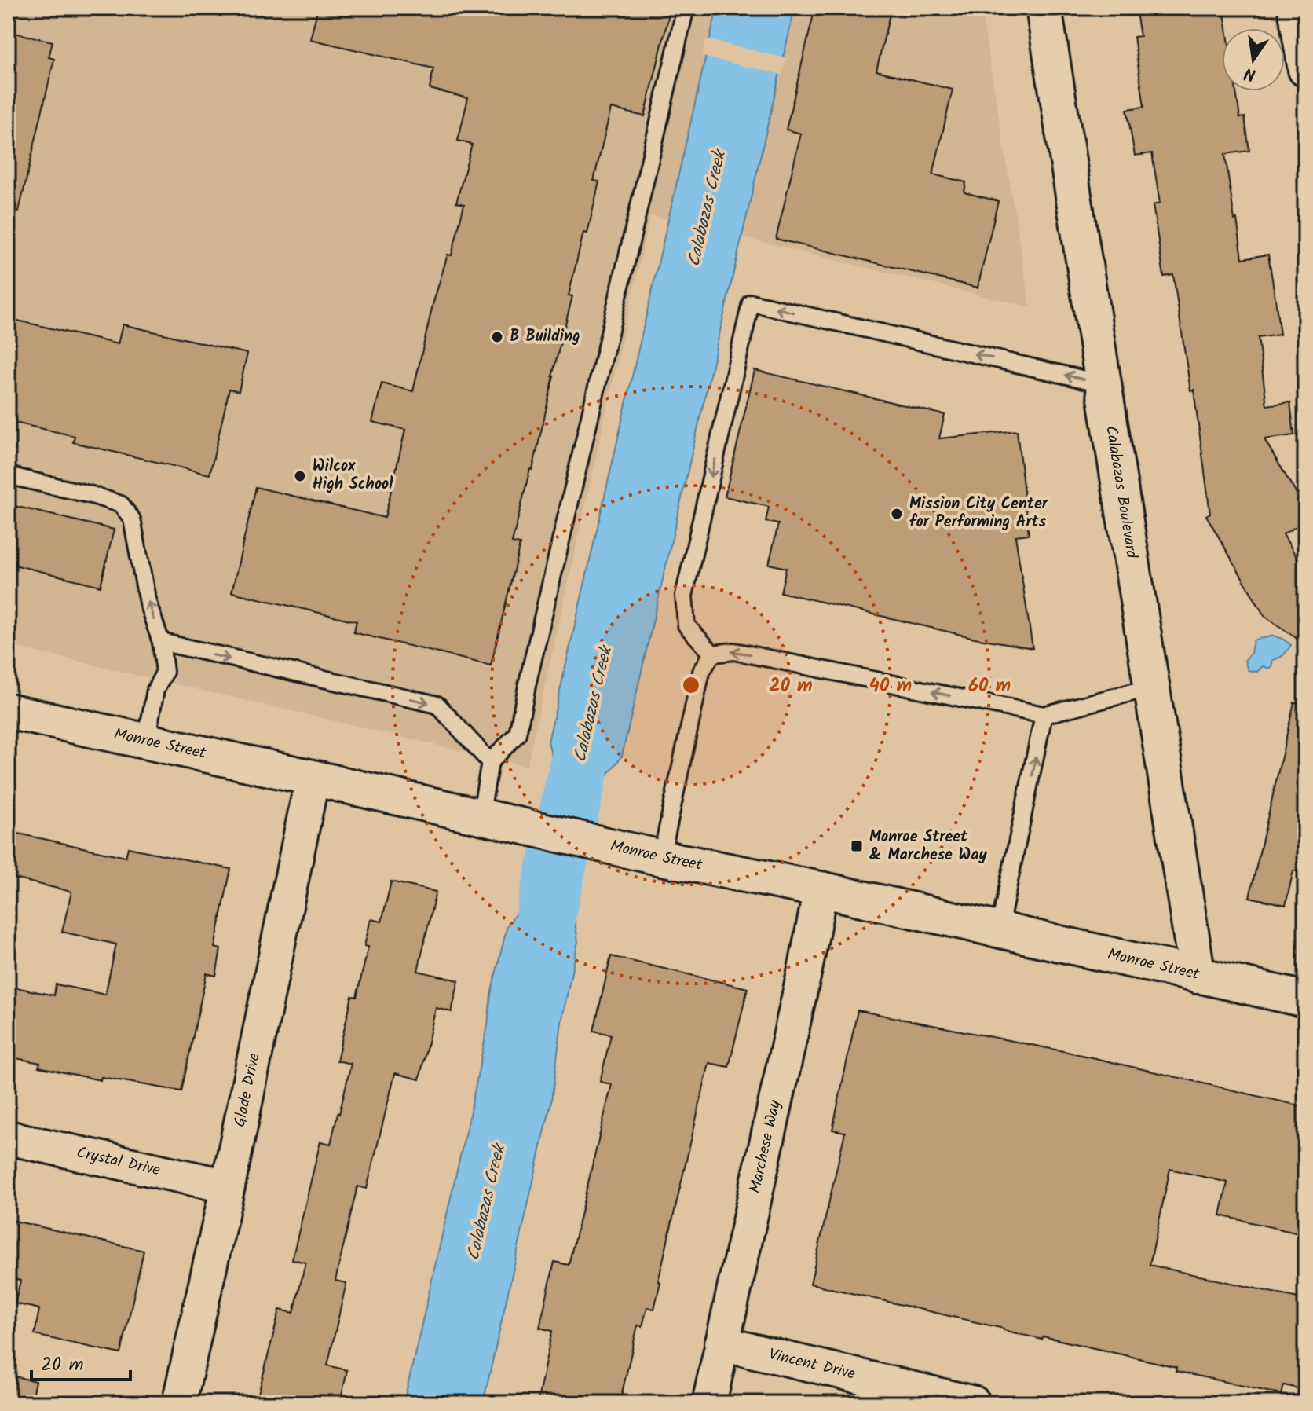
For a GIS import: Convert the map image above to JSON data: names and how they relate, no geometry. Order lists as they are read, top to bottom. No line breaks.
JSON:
{"streets":{"main road":["Calabazas Boulevard","Monroe Street"],"street":["Glade Drive","Marchese Way","Crystal Drive","Vincent Drive"]},"crossings":[["Calabazas Boulevard","Monroe Street"],["Monroe Street","Glade Drive"],["Monroe Street","Marchese Way"],["Glade Drive","Crystal Drive"],["Marchese Way","Vincent Drive"]],"water":["Calabazas Creek"],"places":{"other":["B Building","Wilcox High School","Mission City Center for Performing Arts"],"transit":["Monroe Street & Marchese Way"]},"scale_bar":"20 m","north":"bottom","rings":["20 m","40 m","60 m"]}
